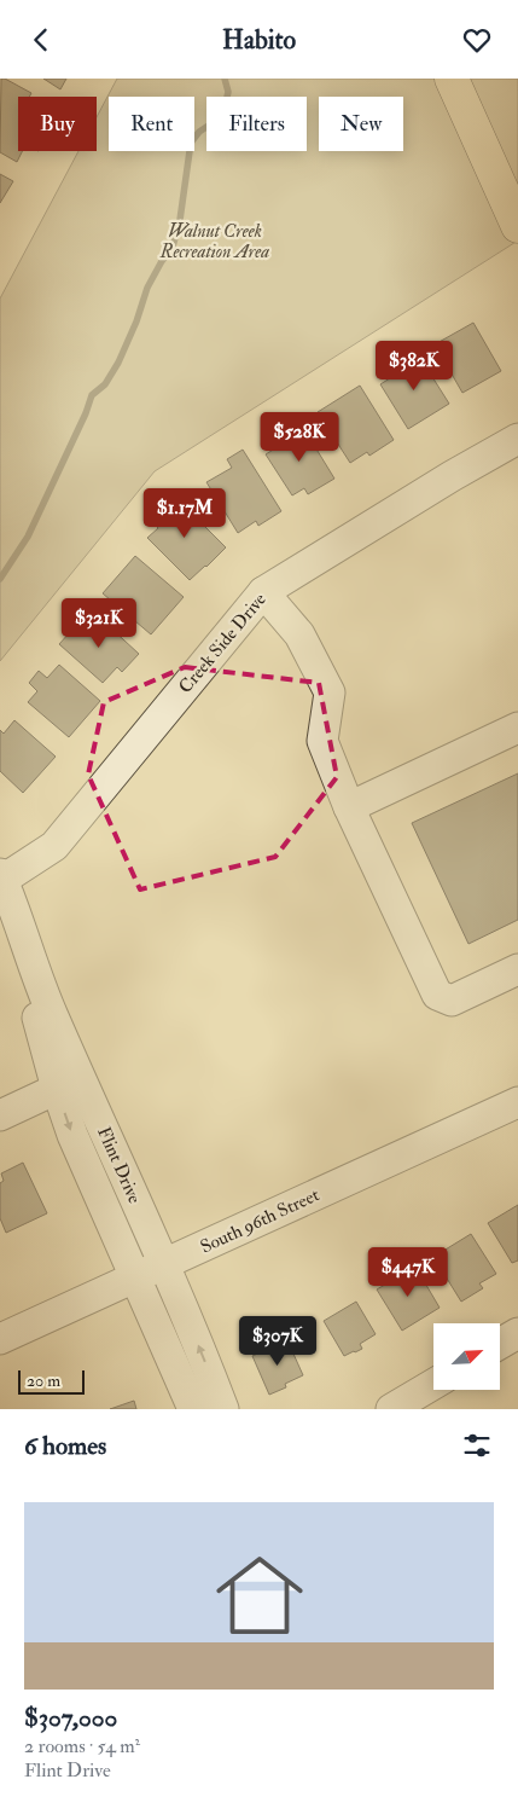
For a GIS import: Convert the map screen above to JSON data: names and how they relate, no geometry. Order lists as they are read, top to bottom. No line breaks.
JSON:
{"streets":{"street":["Creek Side Drive","Flint Drive","South 96th Street"]},"crossings":[["Creek Side Drive","Flint Drive"],["Flint Drive","South 96th Street"]],"parks":["Walnut Creek Recreation Area"],"scale_bar":"20 m","north":"top right","page":{"header":"Habito","chip":["Buy","Rent","Filters","New"],"price":["$382K","$528K","$1.17M","$321K","$447K","$307K"],"scale":"20 m","heading":"6 homes","list":[{"name":"$307,000","note":"2 rooms · 54 m² · Flint Drive"}]}}
